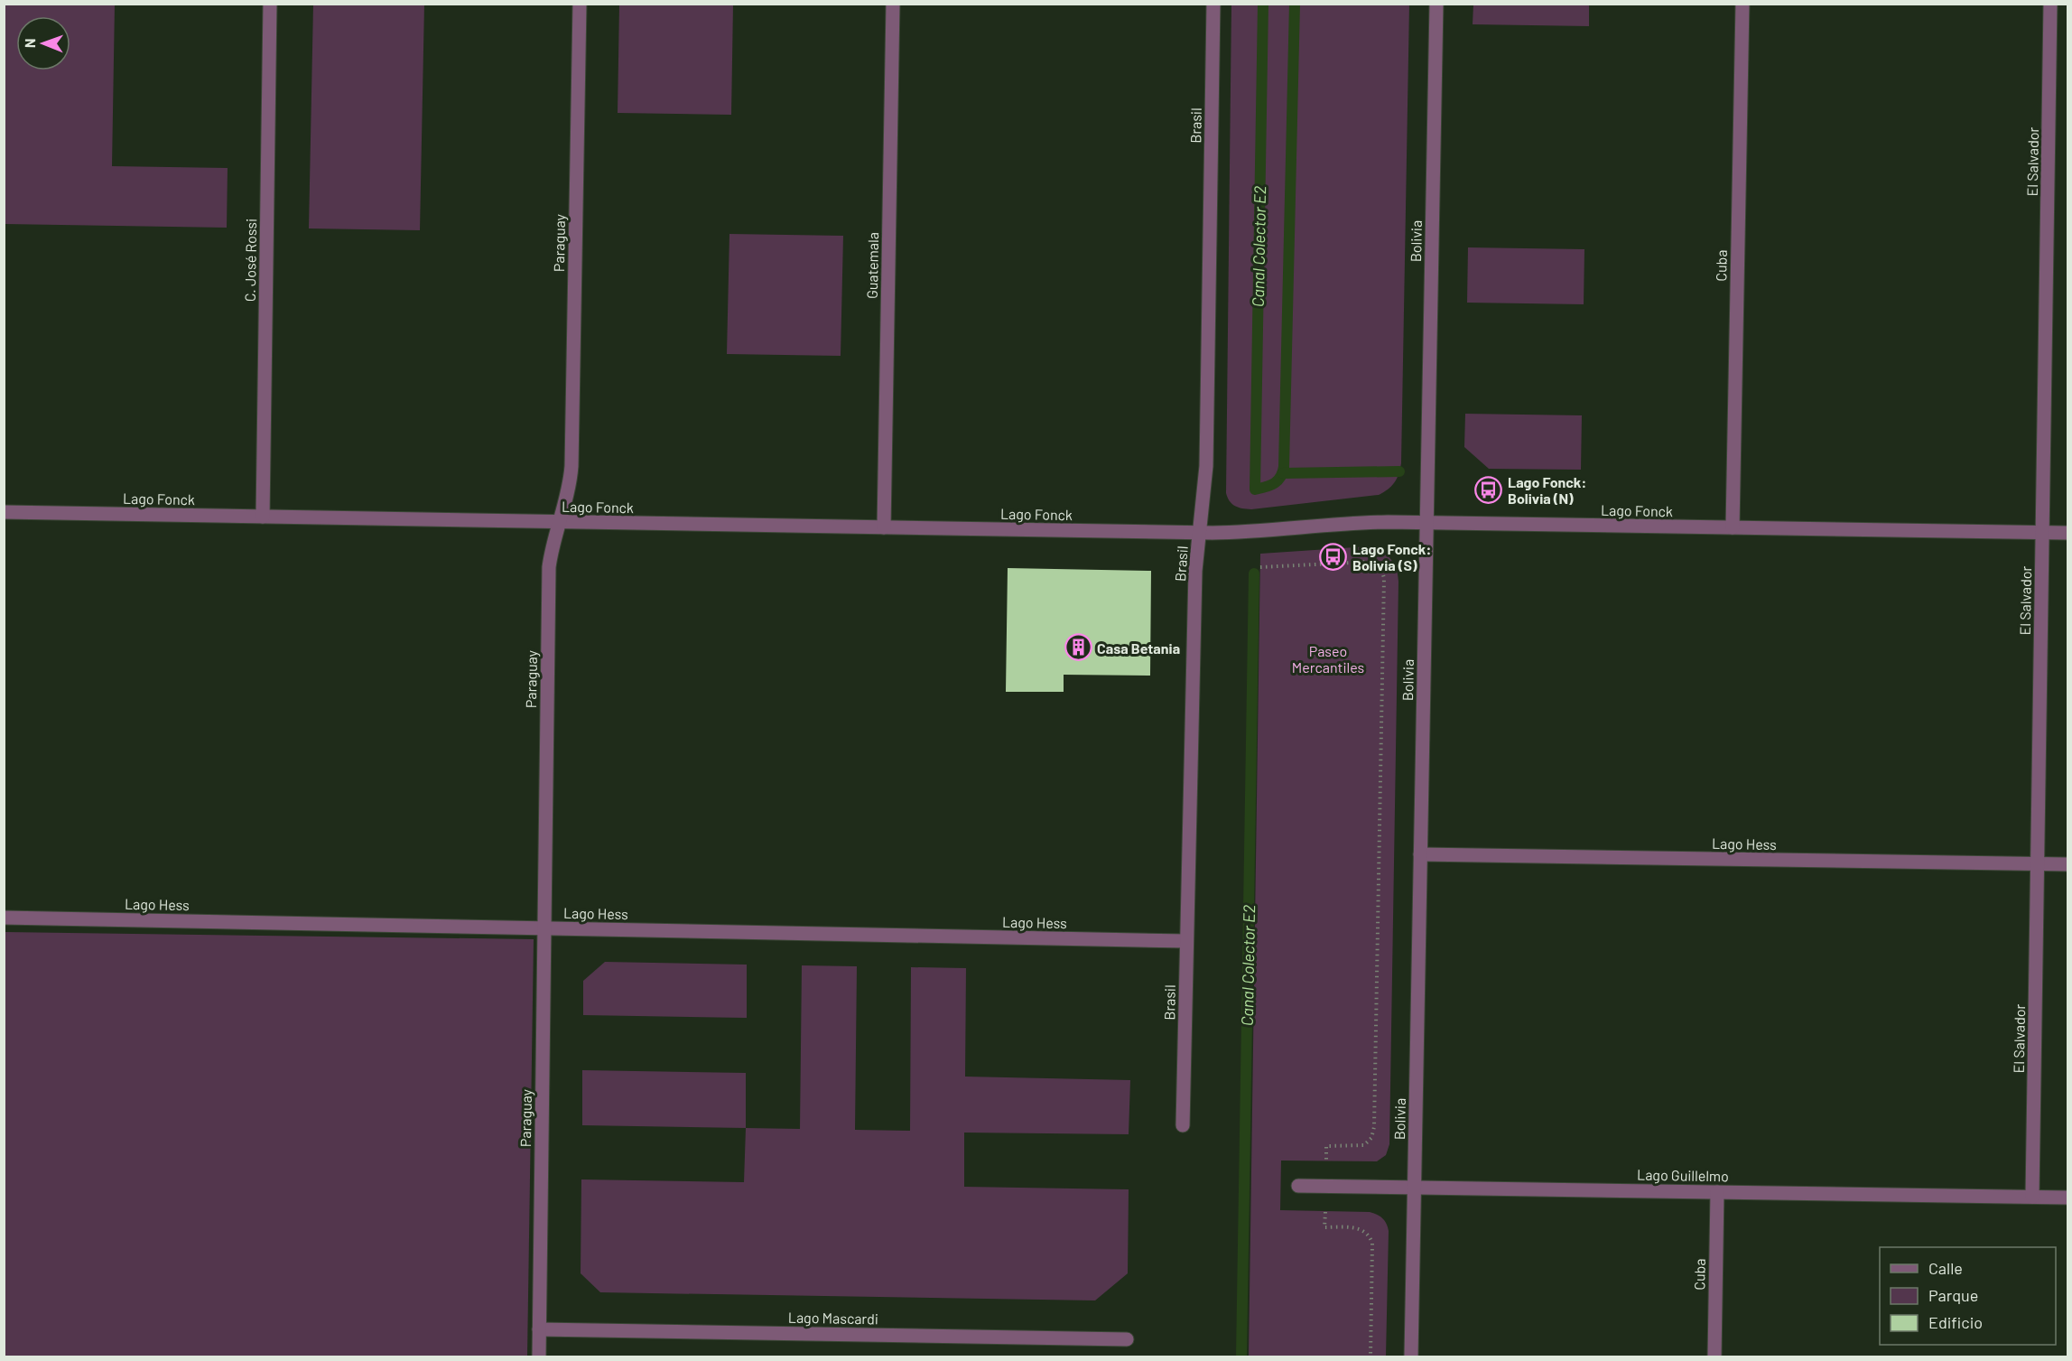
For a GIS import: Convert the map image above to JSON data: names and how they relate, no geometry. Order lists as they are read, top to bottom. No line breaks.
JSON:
{"streets":{"street":["Brasil","El Salvador","Bolivia","Paraguay","C. José Rossi","Guatemala","Cuba","Lago Fonck","Lago Hess","Lago Guillelmo","Lago Mascardi"]},"crossings":[["Brasil","Lago Fonck"],["Brasil","Lago Hess"],["El Salvador","Lago Fonck"],["El Salvador","Lago Hess"],["El Salvador","Lago Guillelmo"],["Bolivia","Lago Fonck"],["Bolivia","Lago Hess"],["Bolivia","Lago Guillelmo"],["Paraguay","Lago Fonck"],["Paraguay","Lago Hess"],["Paraguay","Lago Mascardi"],["C. José Rossi","Lago Fonck"],["Guatemala","Lago Fonck"],["Cuba","Lago Fonck"],["Cuba","Lago Guillelmo"]],"water":["Canal Colector E2"],"parks":["Paseo Mercantiles"],"places":{"bus stop":["Lago Fonck: Bolivia (N)","Lago Fonck: Bolivia (S)"],"building":["Casa Betania"]},"legend":["Calle","Parque","Edificio"],"north":"left"}
